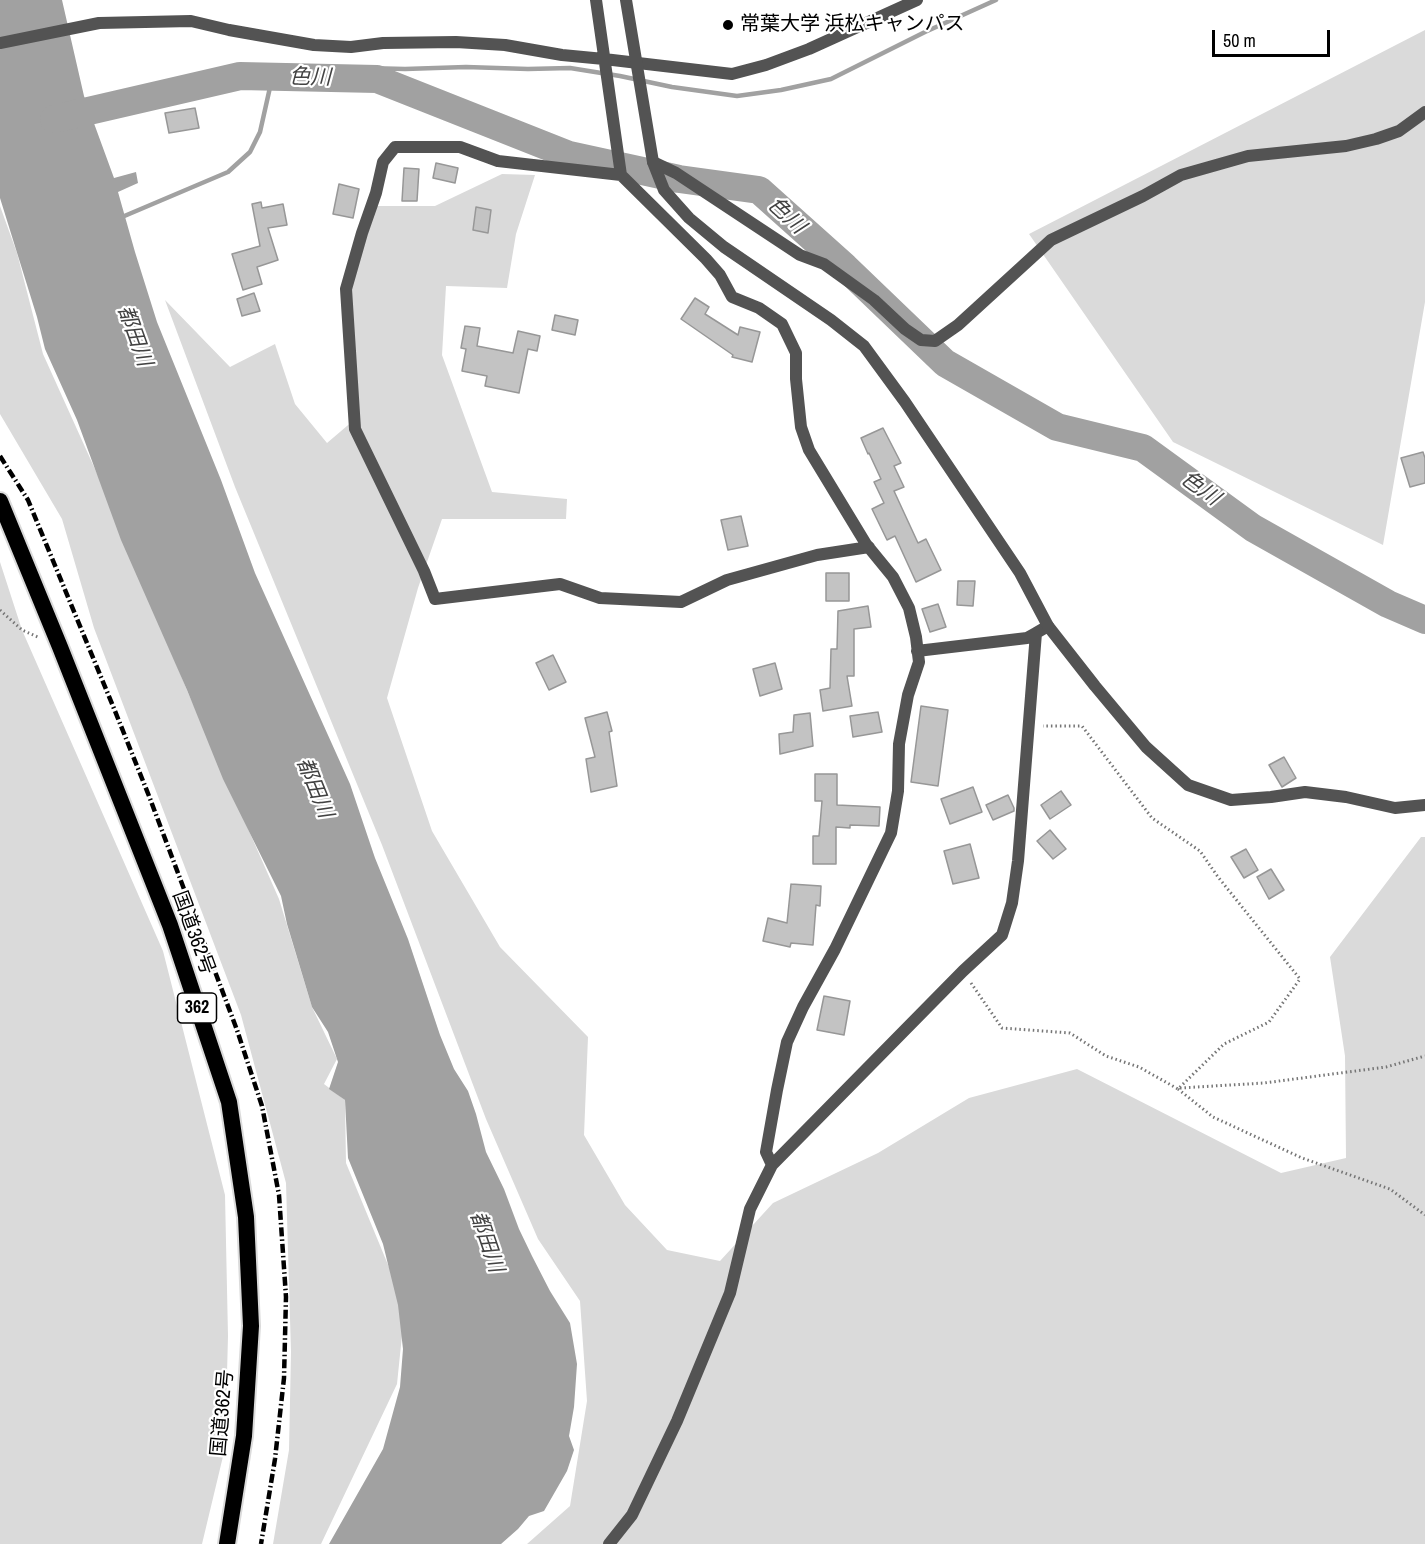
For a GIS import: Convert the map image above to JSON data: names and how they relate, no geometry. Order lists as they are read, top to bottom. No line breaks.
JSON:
{"streets":{"highway":["国道362号","362"]},"water":["色川","都田川"],"places":["常葉大学 浜松キャンパス"],"scale_bar":"50 m"}
